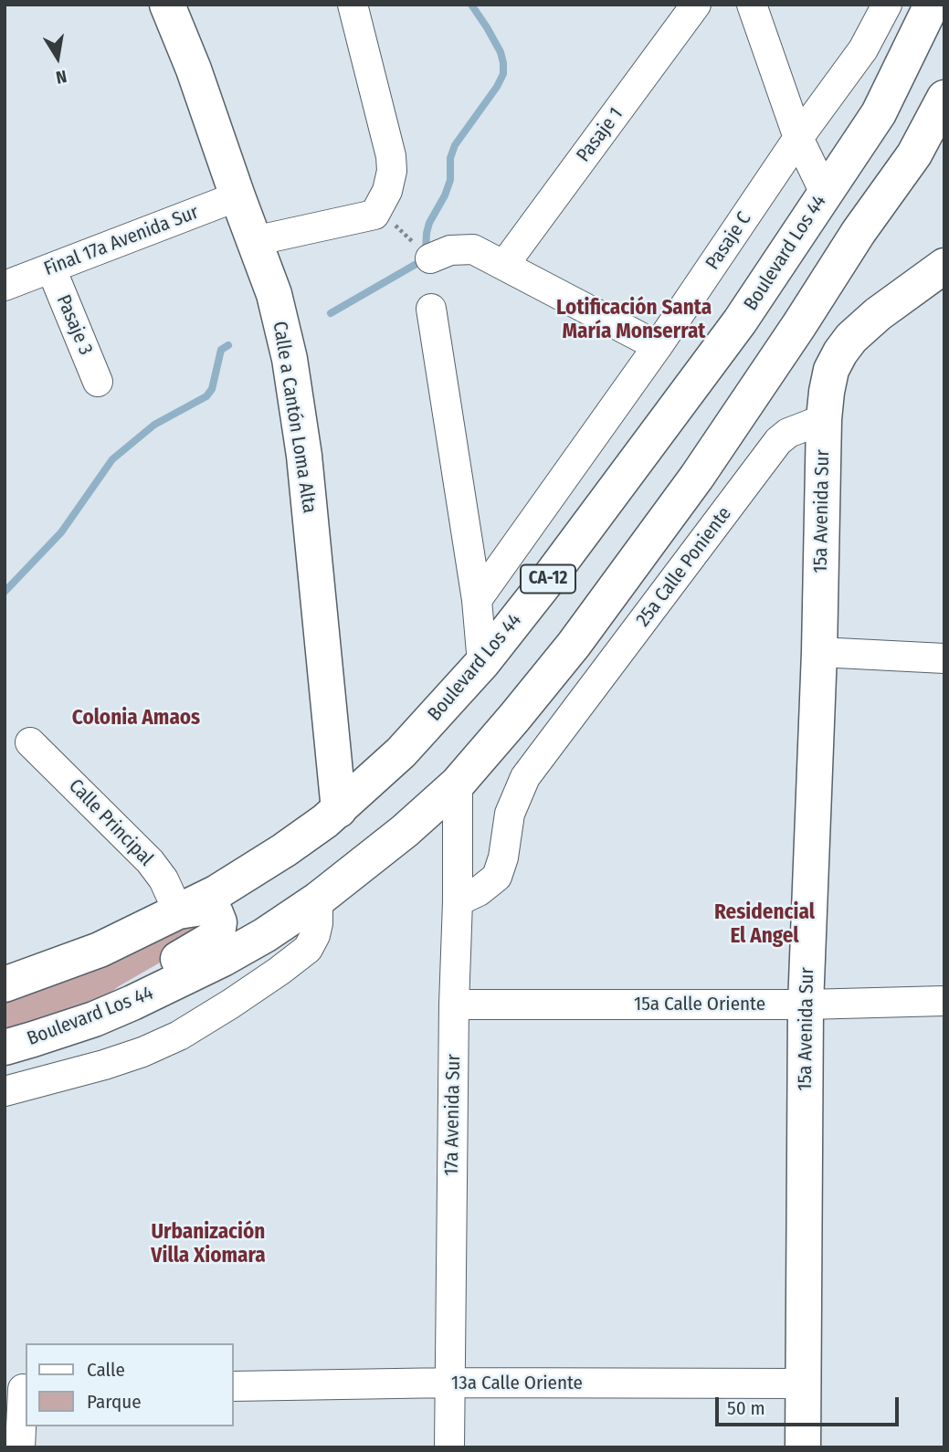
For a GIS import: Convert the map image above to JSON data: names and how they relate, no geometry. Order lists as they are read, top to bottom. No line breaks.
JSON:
{"streets":{"main road":["Boulevard Los 44","Calle a Cantón Loma Alta","15a Avenida Sur","CA-12"],"street":["Pasaje 1","Final 17a Avenida Sur","Pasaje C","Pasaje 3","25a Calle Poniente","Calle Principal","15a Calle Oriente","17a Avenida Sur","13a Calle Oriente"]},"crossings":[["Final 17a Avenida Sur","Pasaje 3"],["Final 17a Avenida Sur","Calle a Cantón Loma Alta"],["Boulevard Los 44","Calle a Cantón Loma Alta"],["Boulevard Los 44","Calle Principal"],["Boulevard Los 44","17a Avenida Sur"],["15a Avenida Sur","25a Calle Poniente"],["15a Avenida Sur","15a Calle Oriente"],["15a Avenida Sur","13a Calle Oriente"],["25a Calle Poniente","17a Avenida Sur"],["15a Calle Oriente","17a Avenida Sur"],["17a Avenida Sur","13a Calle Oriente"]],"districts":["Lotificación Santa María Monserrat","Colonia Amaos","Residencial El Angel","Urbanización Villa Xiomara"],"legend":["Calle","Parque"],"scale_bar":"50 m","north":"bottom"}
